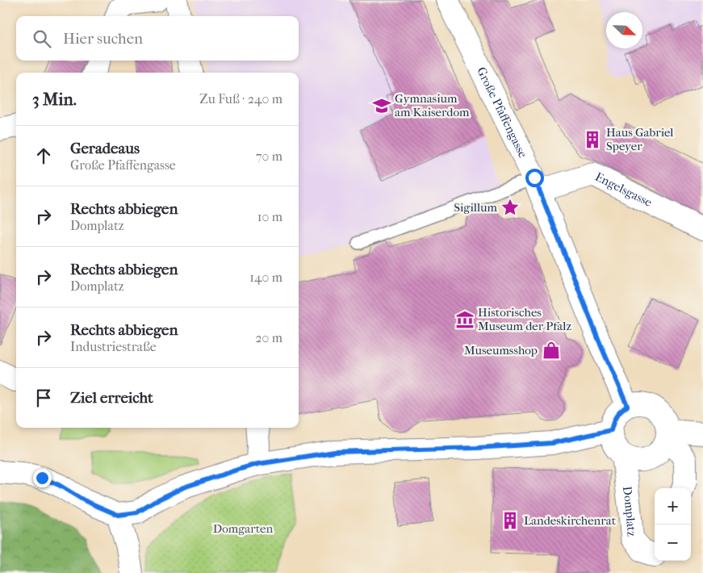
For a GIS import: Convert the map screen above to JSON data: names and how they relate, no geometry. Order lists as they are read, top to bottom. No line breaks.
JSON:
{"streets":{"street":["Große Pfaffengasse","Engelsgasse","Domplatz"]},"crossings":[["Große Pfaffengasse","Engelsgasse"],["Große Pfaffengasse","Domplatz"]],"parks":["Domgarten"],"places":{"school or university":["Gymnasium am Kaiserdom"],"building":["Haus Gabriel Speyer","Landeskirchenrat"],"place":["Sigillum"],"museum":["Historisches Museum der Pfalz"],"shop":["Museumsshop"]},"north":"bottom right","page":{"search":"Hier suchen","heading":["3 Min.","Zu Fuß · 240 m"],"list":[["Geradeaus","Große Pfaffengasse","70 m"],["Rechts abbiegen","Domplatz","10 m"],["Rechts abbiegen","Domplatz","140 m"],["Rechts abbiegen","Industriestraße","20 m"],"Ziel erreicht"],"map_buttons":["+","−"]}}
